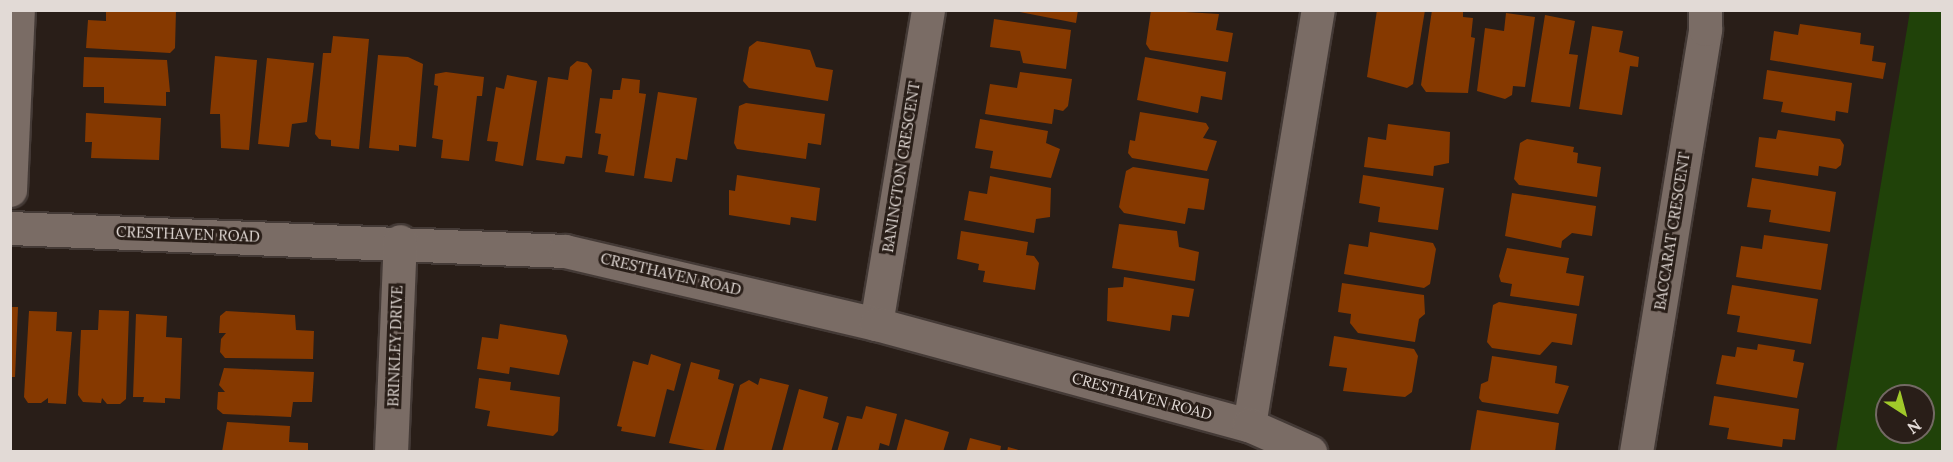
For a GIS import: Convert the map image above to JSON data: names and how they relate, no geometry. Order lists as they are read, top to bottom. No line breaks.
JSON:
{"streets":{"street":["BANINGTON CRESCENT","BACCARAT CRESCENT","CRESTHAVEN ROAD","BRINKLEY DRIVE"]},"crossings":[["BANINGTON CRESCENT","CRESTHAVEN ROAD"],["CRESTHAVEN ROAD","BRINKLEY DRIVE"]],"north":"bottom right"}
